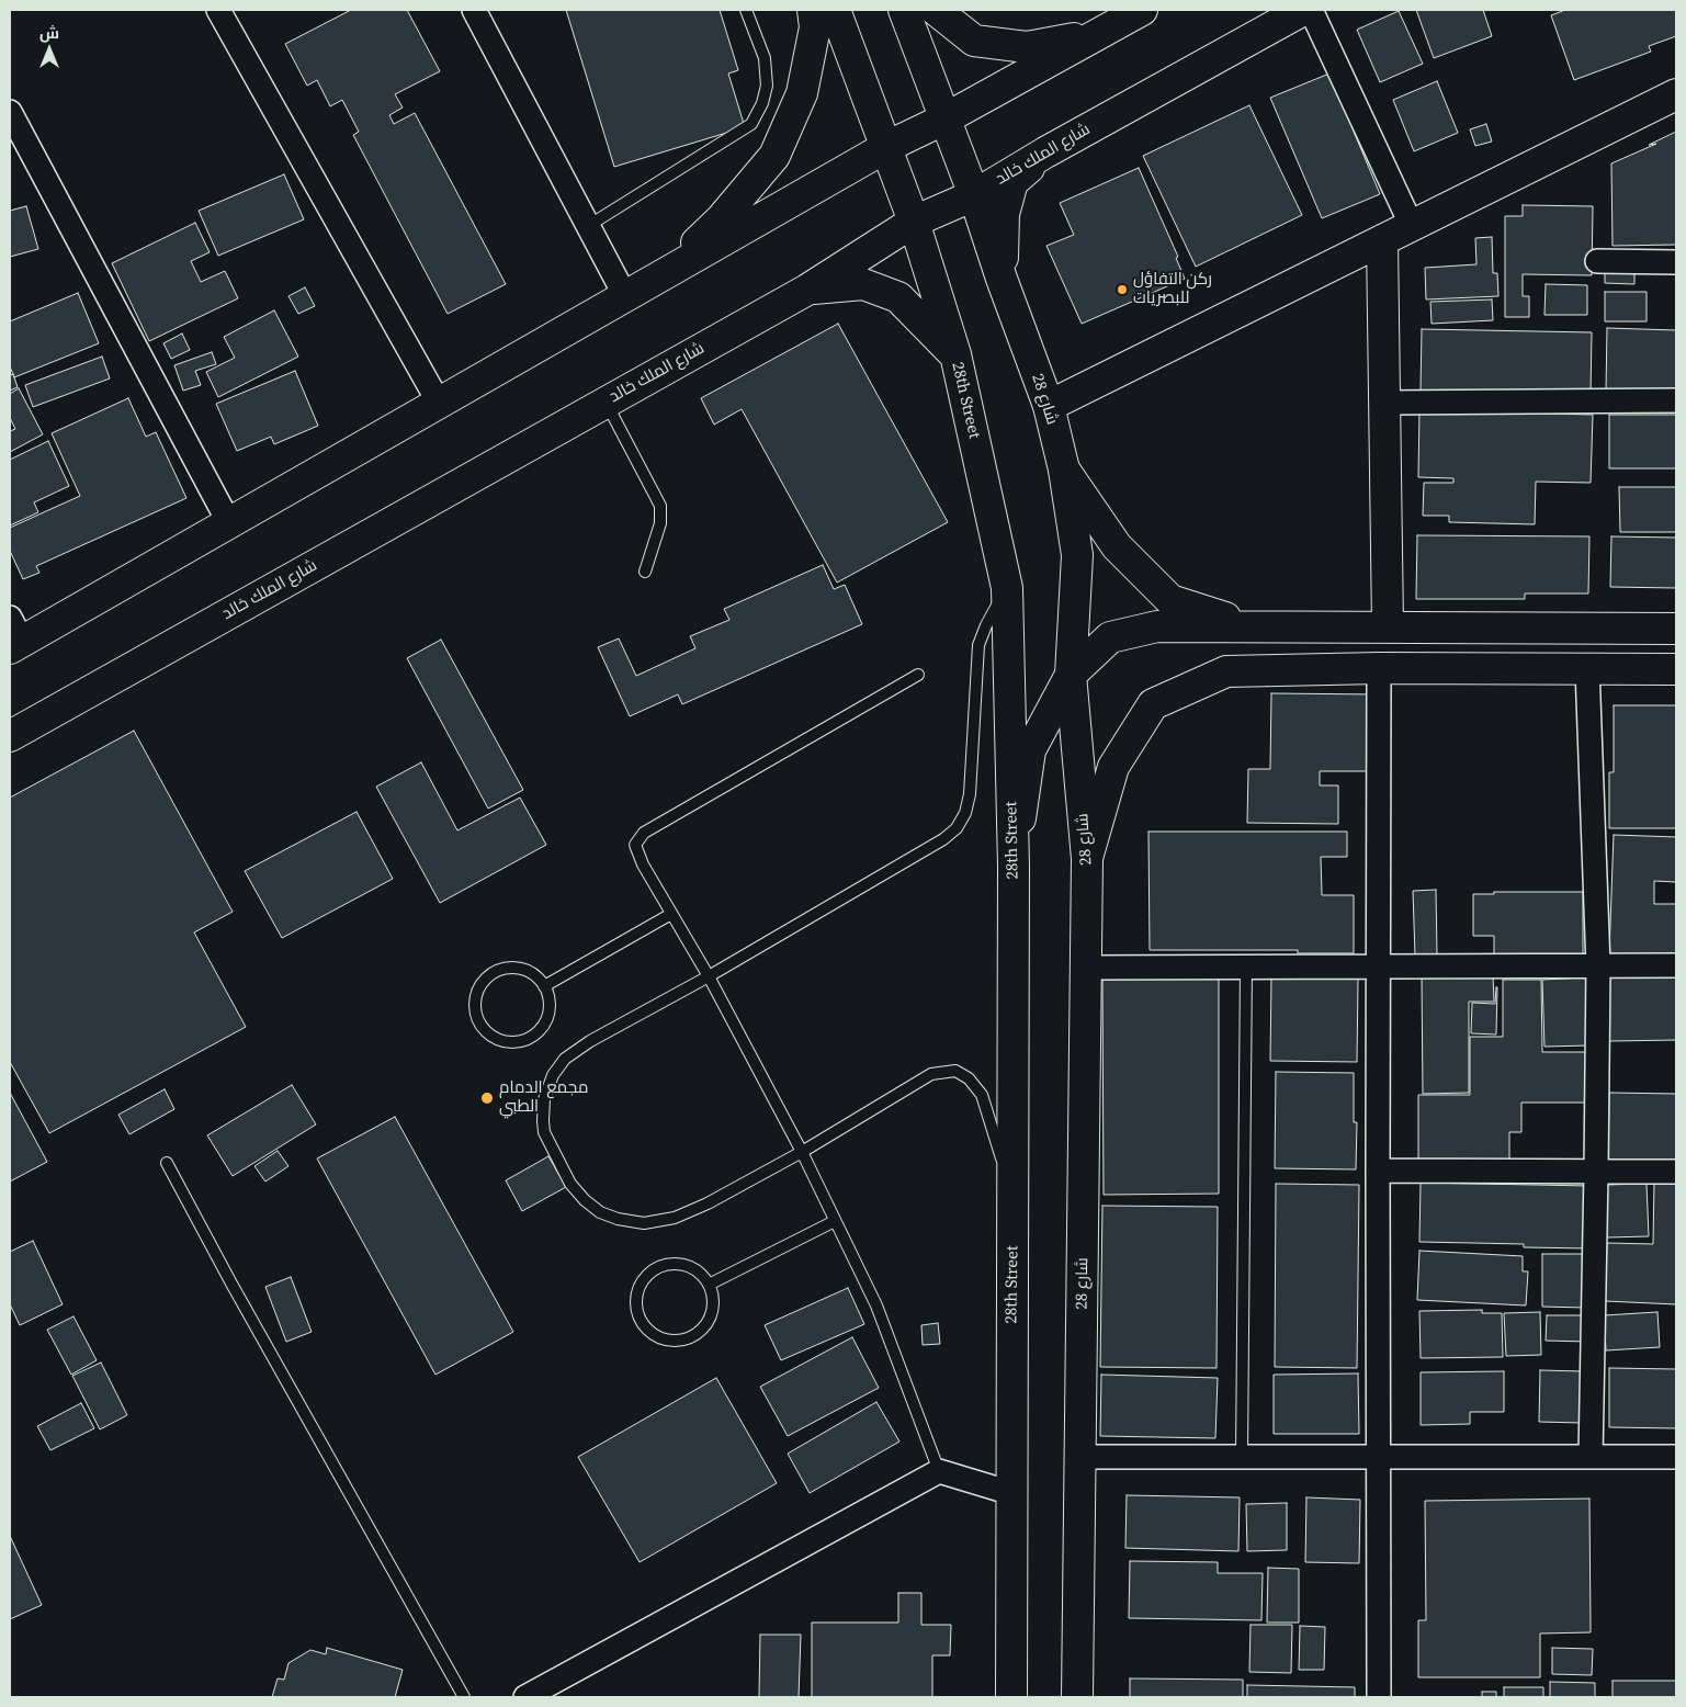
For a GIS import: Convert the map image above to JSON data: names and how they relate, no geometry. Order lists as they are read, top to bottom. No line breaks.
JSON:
{"streets":{"main road":["شارع الملك خالد","شارع 28","28th Street"]},"crossings":[["شارع الملك خالد","شارع 28"],["شارع الملك خالد","28th Street"]],"places":["ركن التفاؤل للبصريات","مجمع الدمام الطبي"],"north":"top"}
